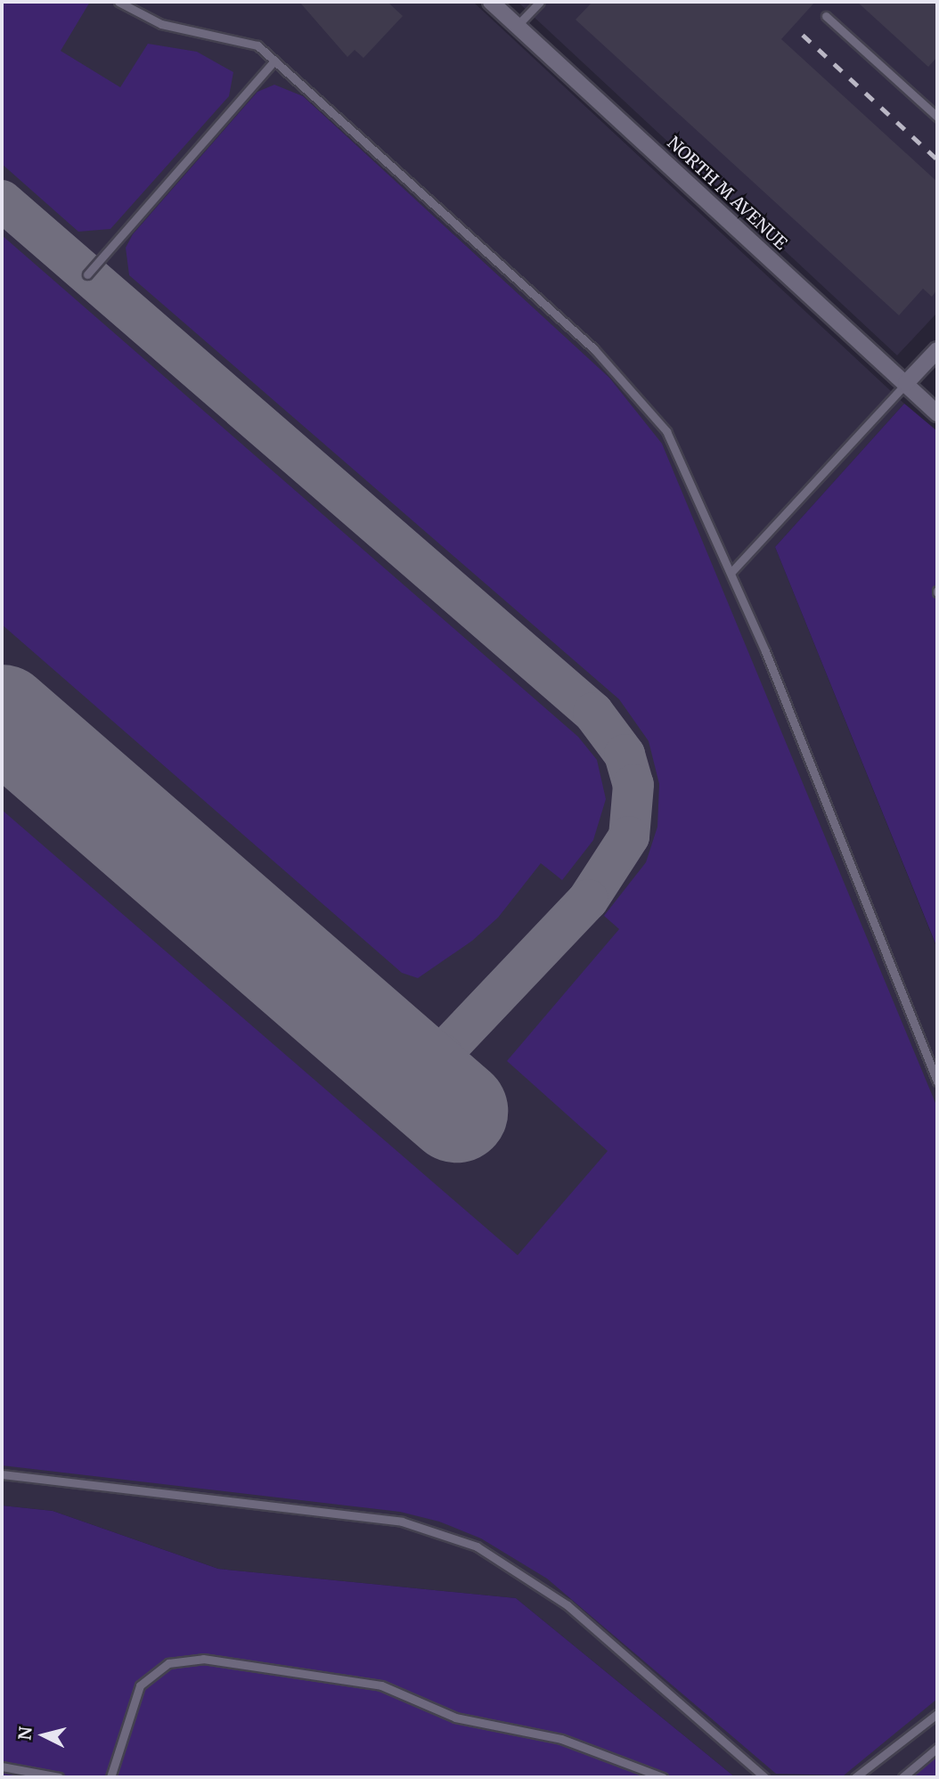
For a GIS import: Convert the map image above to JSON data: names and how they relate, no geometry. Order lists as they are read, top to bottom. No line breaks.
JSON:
{"streets":{"street":["NORTH M AVENUE"]},"north":"left"}
